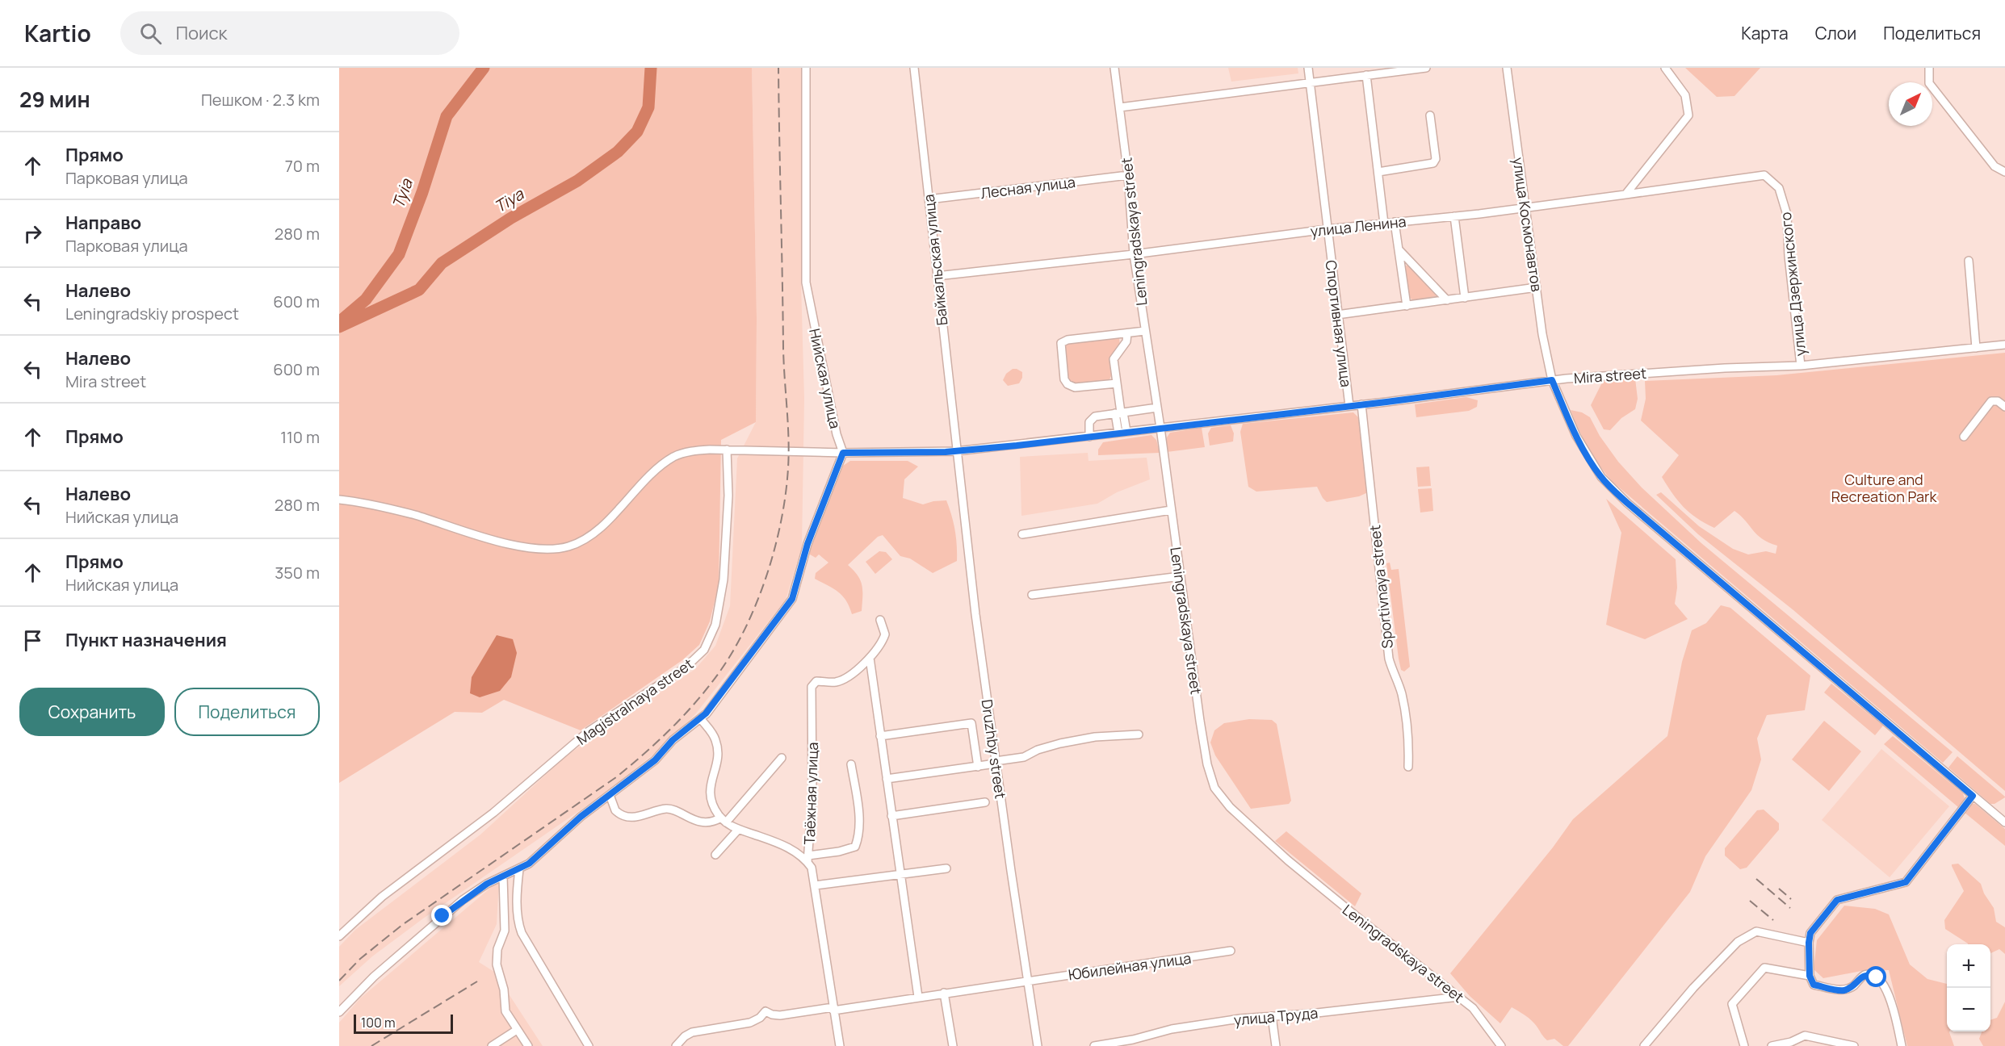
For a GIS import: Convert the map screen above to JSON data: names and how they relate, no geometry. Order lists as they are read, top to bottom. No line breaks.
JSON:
{"streets":{"street":["Лесная улица","улица Космонавтов","улица Ленина","Leningradskaya street","Байкальская улица","улица Дзержинского","Спортивная улица","Mira street","Нийская улица","Sportivnaya street","Magistralnaya street","Druzhby street","Таёжная улица","Юбилейная улица","улица Труда"]},"crossings":[["Лесная улица","Leningradskaya street"],["Лесная улица","Байкальская улица"],["улица Космонавтов","улица Ленина"],["улица Космонавтов","Mira street"],["улица Ленина","Leningradskaya street"],["улица Ленина","Байкальская улица"],["улица Ленина","улица Дзержинского"],["улица Ленина","Спортивная улица"],["Leningradskaya street","Mira street"],["Leningradskaya street","улица Труда"],["Байкальская улица","Mira street"],["Байкальская улица","Druzhby street"],["улица Дзержинского","Mira street"],["Спортивная улица","Mira street"],["Mira street","Нийская улица"],["Mira street","Sportivnaya street"],["Mira street","Magistralnaya street"],["Mira street","Druzhby street"],["Druzhby street","Юбилейная улица"],["Таёжная улица","Юбилейная улица"]],"water":["Tyia","Tiya"],"parks":["Culture and Recreation Park"],"scale_bar":"100 m","north":"top right","page":{"header":"Kartio","search":"Поиск","nav":["Карта","Слои","Поделиться"],"heading":["29 мин","Пешком · 2.3 km"],"list":[["Прямо","Парковая улица","70 m"],["Направо","Парковая улица","280 m"],["Налево","Leningradskiy prospect","600 m"],["Налево","Mira street","600 m"],["Прямо","110 m"],["Налево","Нийская улица","280 m"],["Прямо","Нийская улица","350 m"],"Пункт назначения"],"buttons":["Сохранить","Поделиться"],"map_buttons":["+","−"],"scale":"100 m"}}
